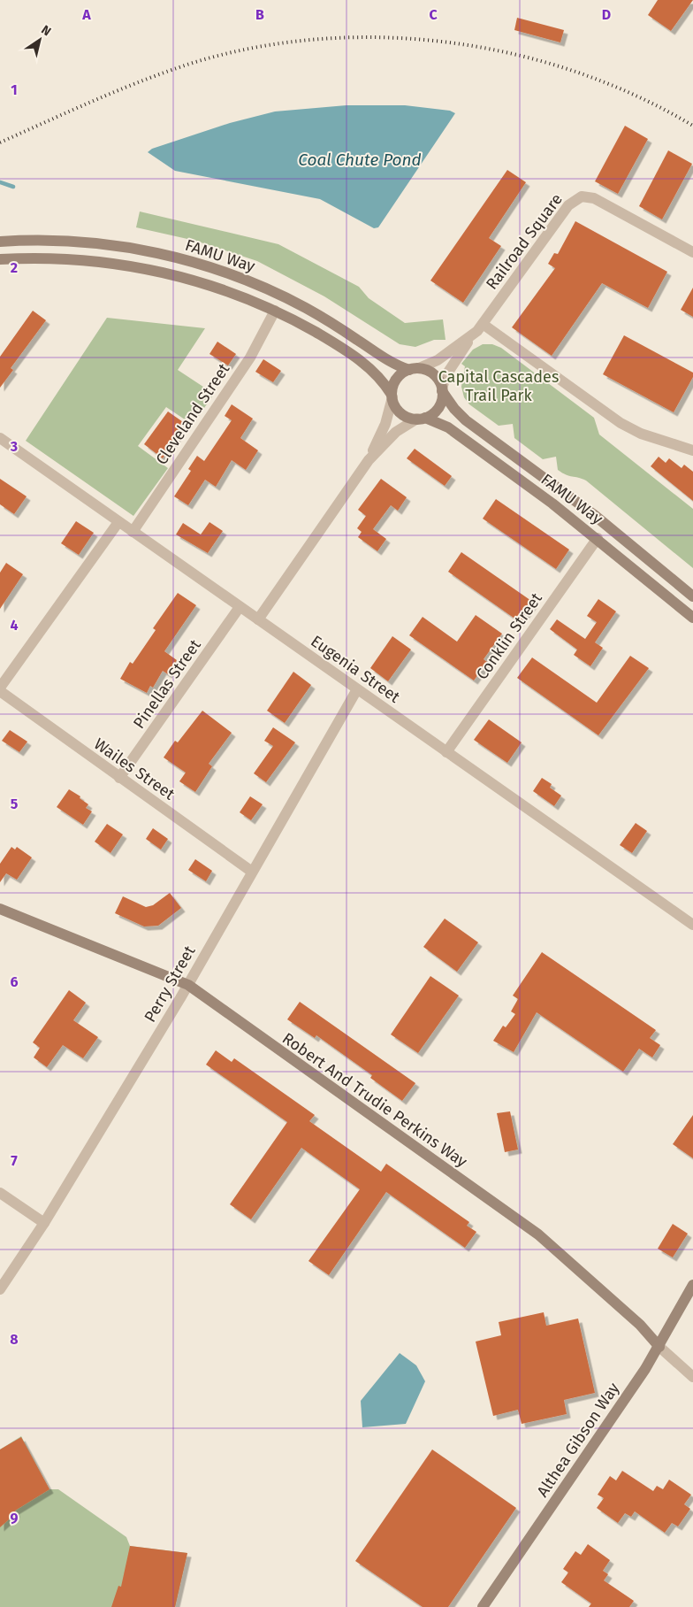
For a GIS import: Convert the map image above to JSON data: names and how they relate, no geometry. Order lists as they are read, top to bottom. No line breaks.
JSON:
{"streets":{"street":["Railroad Square","FAMU Way","Cleveland Street","Conklin Street","Eugenia Street","Pinellas Street","Wailes Street","Perry Street","Robert And Trudie Perkins Way","Althea Gibson Way"]},"crossings":[["Railroad Square","FAMU Way"],["FAMU Way","Cleveland Street"],["FAMU Way","Conklin Street"],["Cleveland Street","Eugenia Street"],["Conklin Street","Eugenia Street"],["Eugenia Street","Pinellas Street"],["Eugenia Street","Perry Street"],["Pinellas Street","Wailes Street"],["Wailes Street","Perry Street"],["Perry Street","Robert And Trudie Perkins Way"],["Robert And Trudie Perkins Way","Althea Gibson Way"]],"water":["Coal Chute Pond"],"parks":["Capital Cascades Trail Park"],"north":"top right","grid":{"columns":["A","B","C","D"],"rows":["1","2","3","4","5","6","7","8","9"]}}
